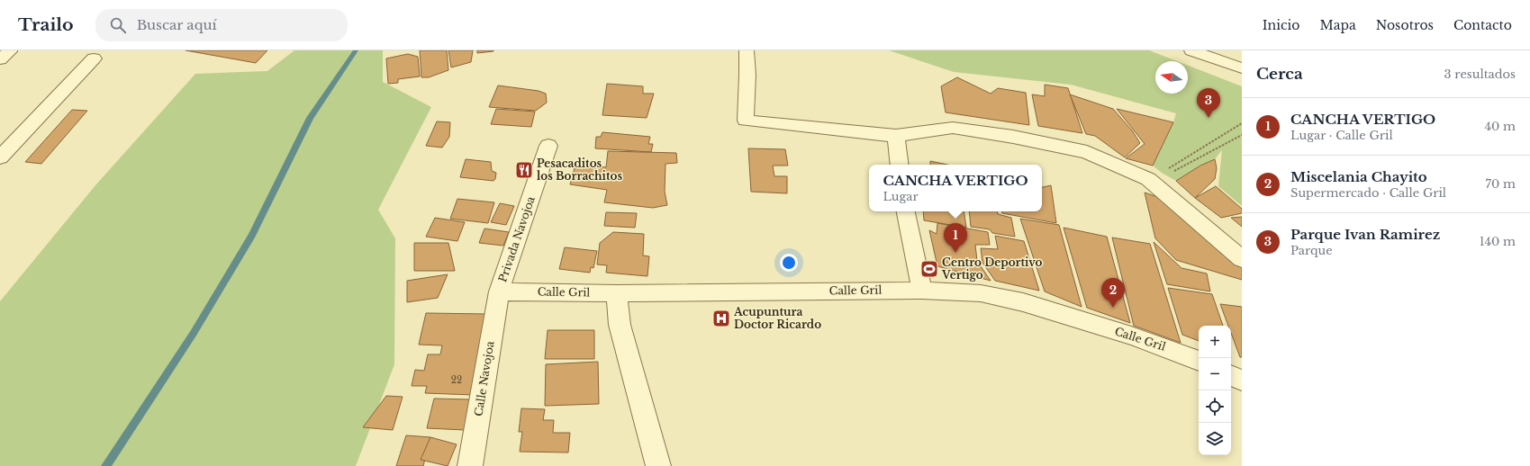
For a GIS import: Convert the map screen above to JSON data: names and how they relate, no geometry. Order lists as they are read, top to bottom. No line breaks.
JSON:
{"streets":{"street":["Privada Navojoa","Calle Gril","Calle Navojoa"]},"crossings":[["Privada Navojoa","Calle Gril"],["Privada Navojoa","Calle Navojoa"],["Calle Gril","Calle Navojoa"]],"places":{"restaurant":["Pesacaditos los Borrachitos"],"sports":["Centro Deportivo Vertigo"],"hospital":["Acupuntura Doctor Ricardo"]},"house_numbers":["22"],"north":"left","page":{"header":"Trailo","search":"Buscar aquí","nav":["Inicio","Mapa","Nosotros","Contacto"],"heading":["Cerca","3 resultados"],"pins":["3","1","2"],"list":[{"mark":"1","name":"CANCHA VERTIGO","note":"Lugar · Calle Gril","value":"40 m"},{"mark":"2","name":"Miscelania Chayito","note":"Supermercado · Calle Gril","value":"70 m"},{"mark":"3","name":"Parque Ivan Ramirez","note":"Parque","value":"140 m"}],"popup":["CANCHA VERTIGO","Lugar"],"map_buttons":["+","−"]}}
